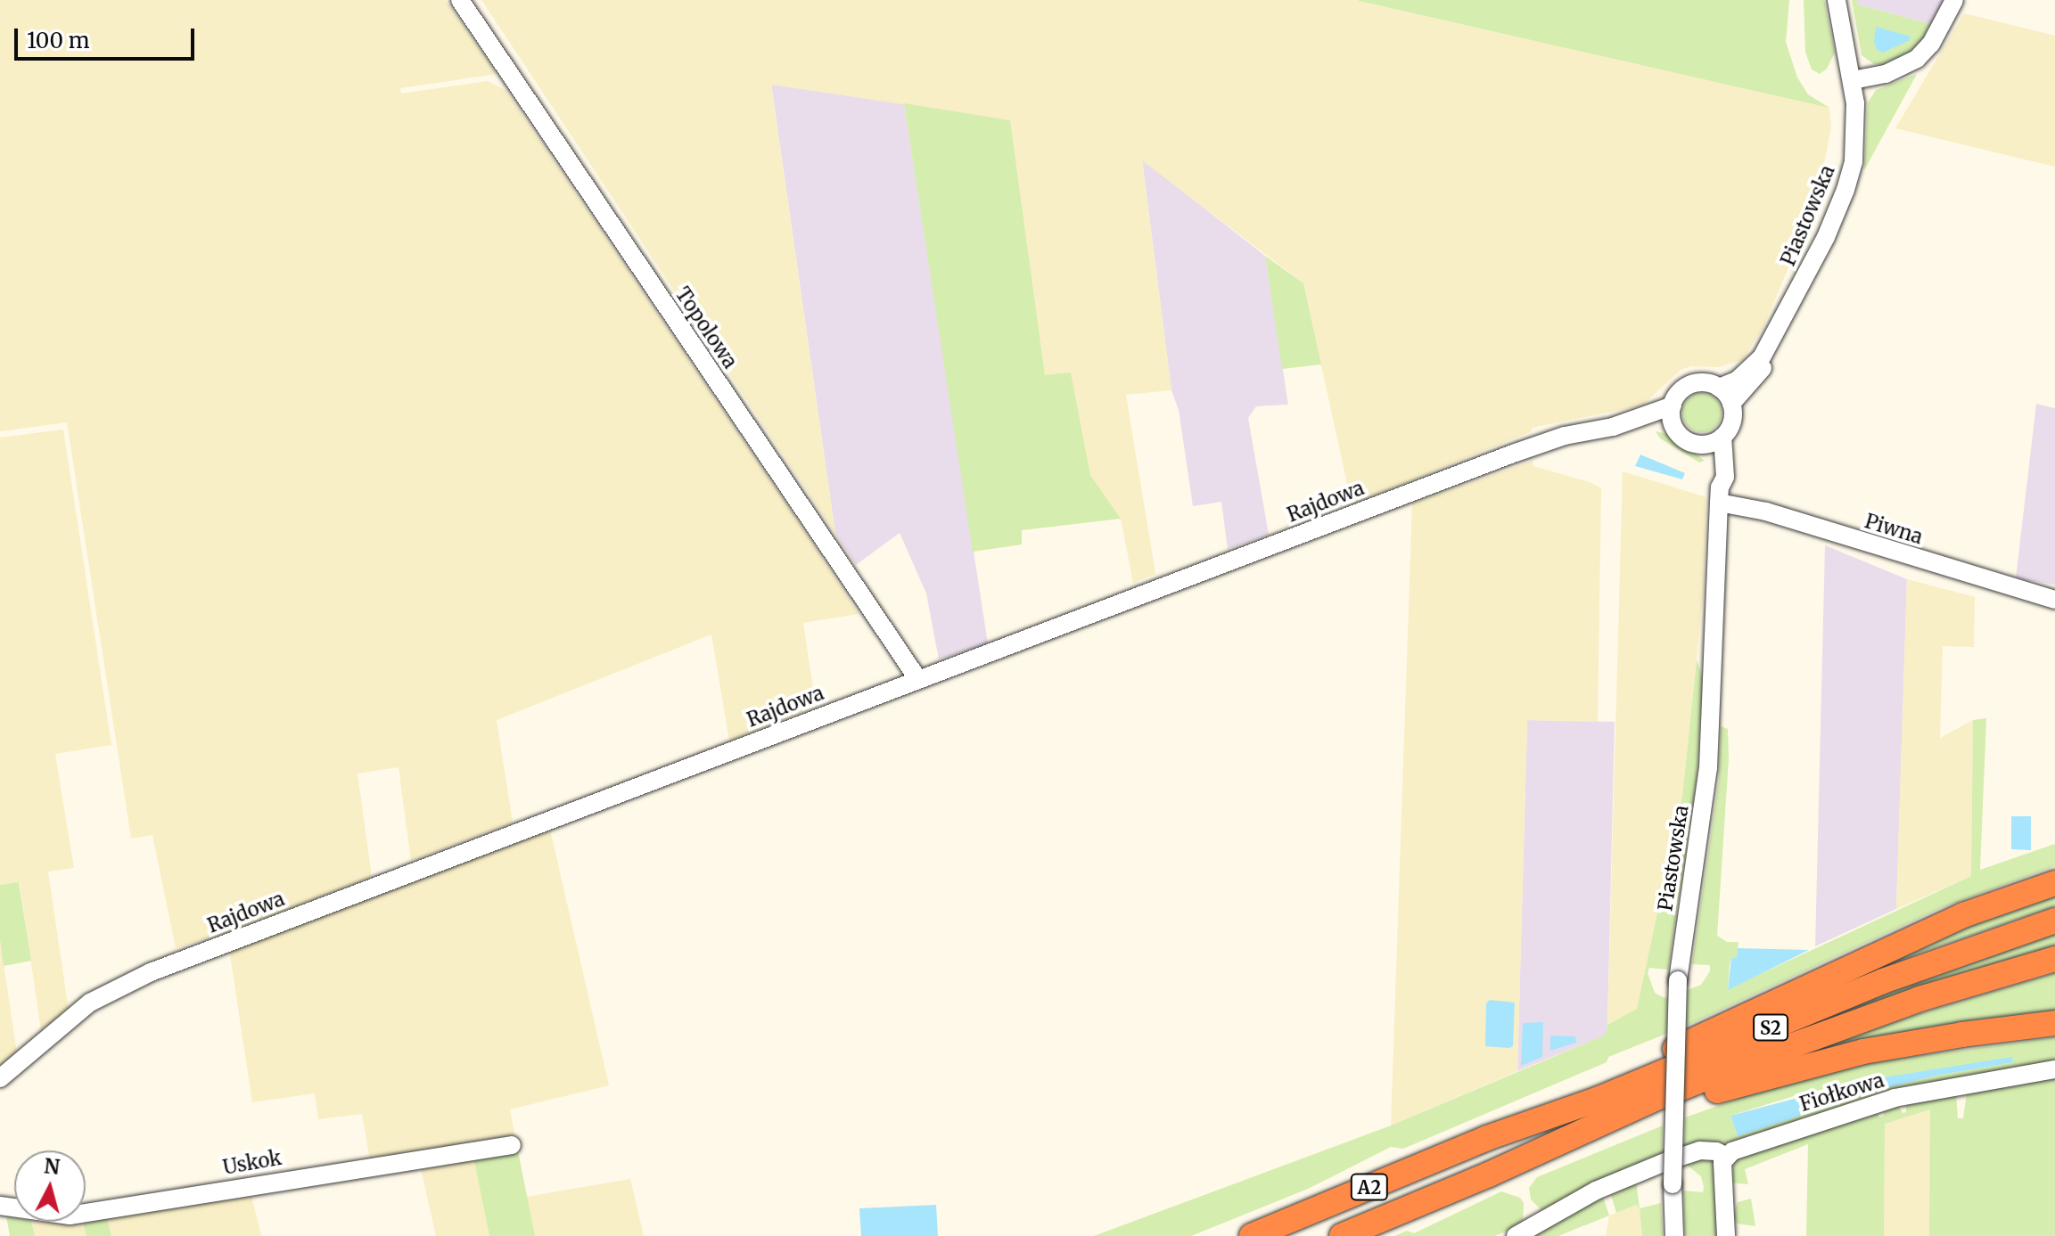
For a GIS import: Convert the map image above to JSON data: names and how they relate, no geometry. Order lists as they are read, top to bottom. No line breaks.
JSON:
{"streets":{"highway":["S2","A2"],"street":["Piastowska","Topolowa","Rajdowa","Piwna","Fiołkowa","Uskok"]},"crossings":[["Piastowska","Rajdowa"],["Piastowska","Piwna"],["Topolowa","Rajdowa"],["S2","A2"]],"scale_bar":"100 m","north":"top"}
